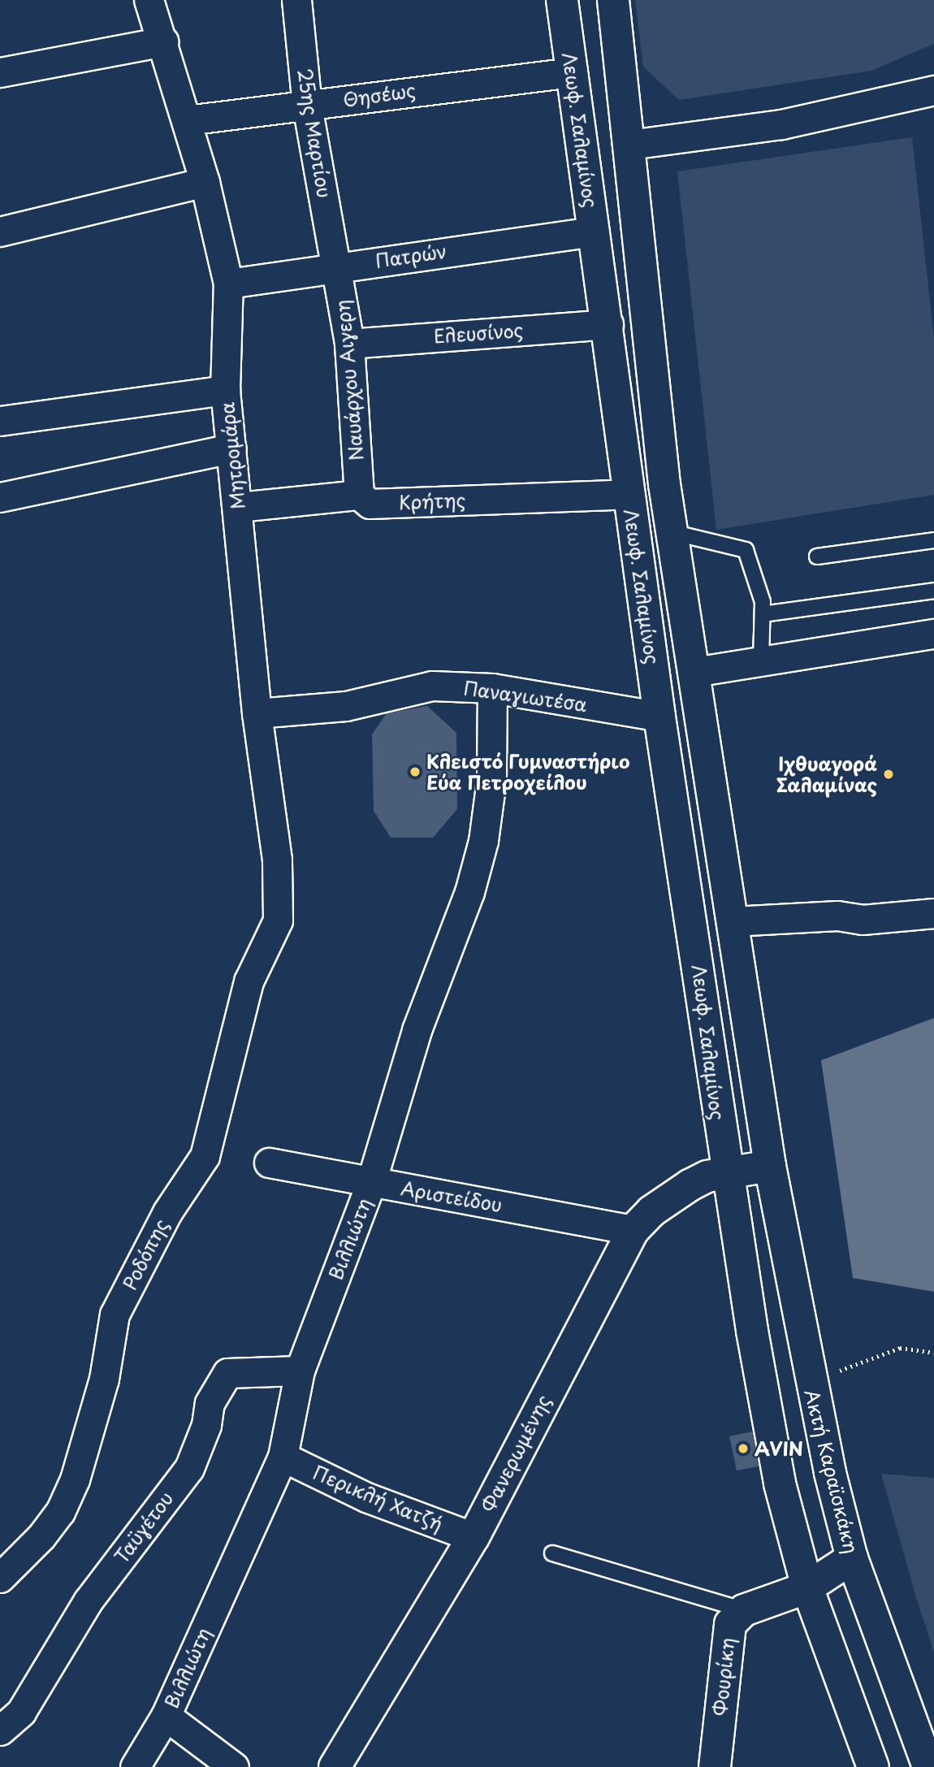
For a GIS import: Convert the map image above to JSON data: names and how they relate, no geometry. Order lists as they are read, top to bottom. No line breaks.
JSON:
{"streets":{"main road":["Λεωφ. Σαλαμίνος","Φανερωμένης","Ακτή Καραϊσκάκη","Φουρίκη"],"street":["Θησέως","25ης Μαρτίου","Πατρών","Ελευσίνος","Ναυάρχου Αιγερη","Μητρομάρα","Κρήτης","Παναγιωτέσα","Αριστείδου","Βιλλιώτη","Ροδόπης","Περικλή Χατζή","Ταϋγέτου"]},"crossings":[["Θησέως","Λεωφ. Σαλαμίνος"],["Θησέως","25ης Μαρτίου"],["Θησέως","Μητρομάρα"],["Λεωφ. Σαλαμίνος","Πατρών"],["Λεωφ. Σαλαμίνος","Ελευσίνος"],["Λεωφ. Σαλαμίνος","Κρήτης"],["Λεωφ. Σαλαμίνος","Παναγιωτέσα"],["Λεωφ. Σαλαμίνος","Φανερωμένης"],["Λεωφ. Σαλαμίνος","Ακτή Καραϊσκάκη"],["25ης Μαρτίου","Πατρών"],["25ης Μαρτίου","Ναυάρχου Αιγερη"],["Πατρών","Ναυάρχου Αιγερη"],["Πατρών","Μητρομάρα"],["Ελευσίνος","Ναυάρχου Αιγερη"],["Ναυάρχου Αιγερη","Κρήτης"],["Μητρομάρα","Κρήτης"],["Μητρομάρα","Παναγιωτέσα"],["Μητρομάρα","Ροδόπης"],["Παναγιωτέσα","Βιλλιώτη"],["Αριστείδου","Βιλλιώτη"],["Αριστείδου","Φανερωμένης"],["Βιλλιώτη","Περικλή Χατζή"],["Βιλλιώτη","Ταϋγέτου"],["Φανερωμένης","Ακτή Καραϊσκάκη"],["Φανερωμένης","Περικλή Χατζή"]],"places":["Κλειστό Γυμναστήριο Εύα Πετροχείλου","Ιχθυαγορά Σαλαμίνας","AVIN"]}
